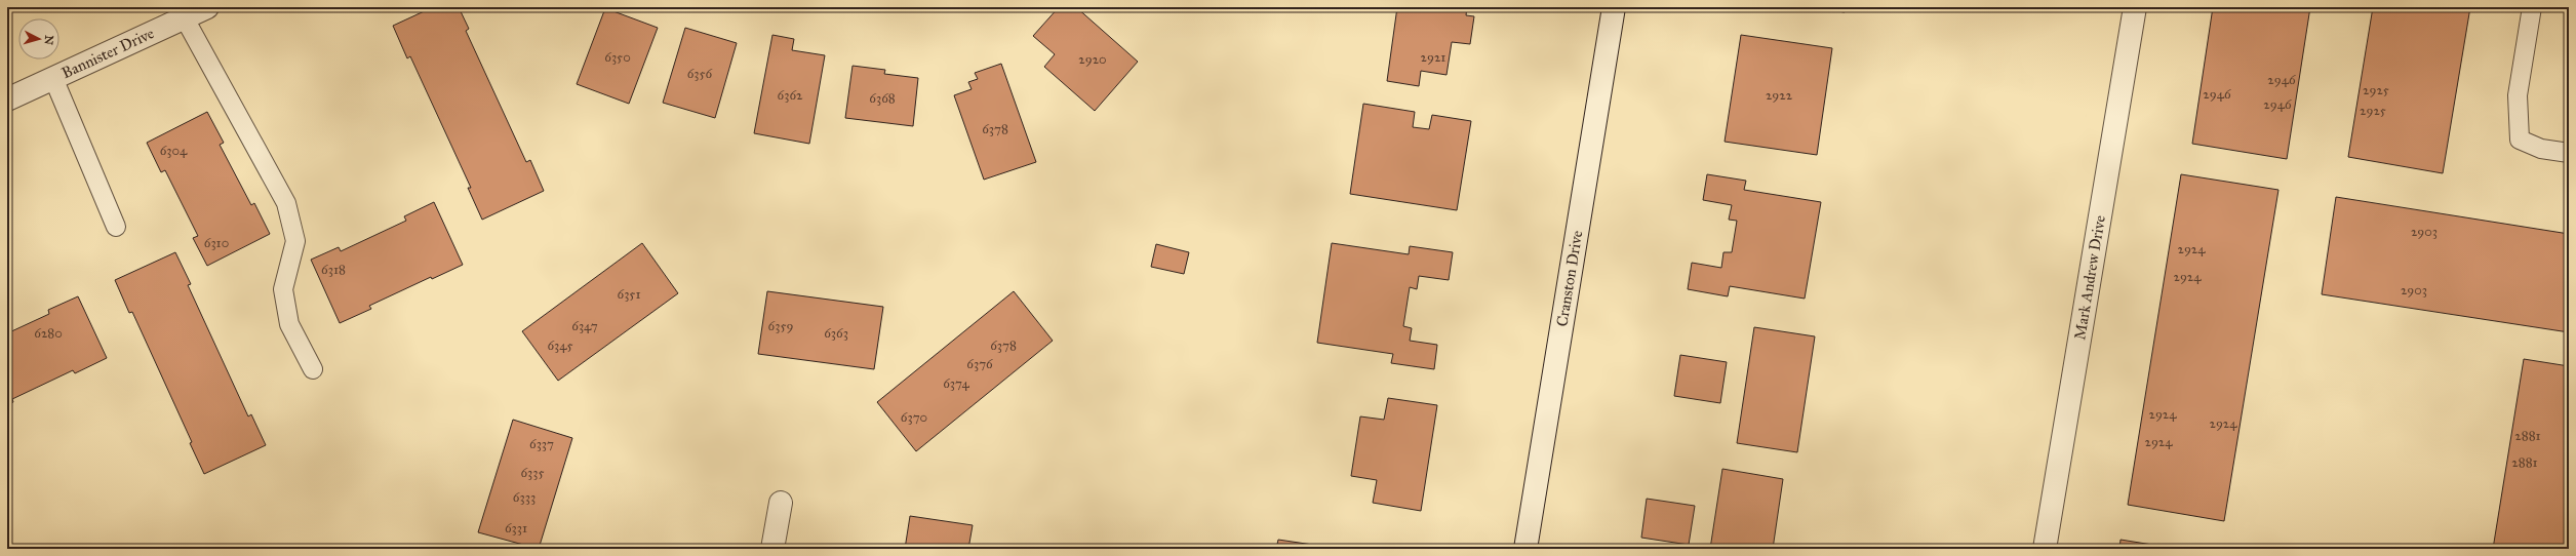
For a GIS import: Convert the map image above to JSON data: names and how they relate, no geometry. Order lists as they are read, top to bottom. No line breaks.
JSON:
{"streets":{"street":["Bannister Drive","Cranston Drive","Mark Andrew Drive"]},"house_numbers":["6350","2921","2920","6356","2946","2925","2946","6362","2922","6368","2946","2925","6378","6304","2903","6310","2924","6318","2924","2903","6351","6347","6359","6280","6363","6345","6378","6376","6374","2924","6370","2924","2881","2924","6337","2881","6335","6333","6331"],"north":"right"}
